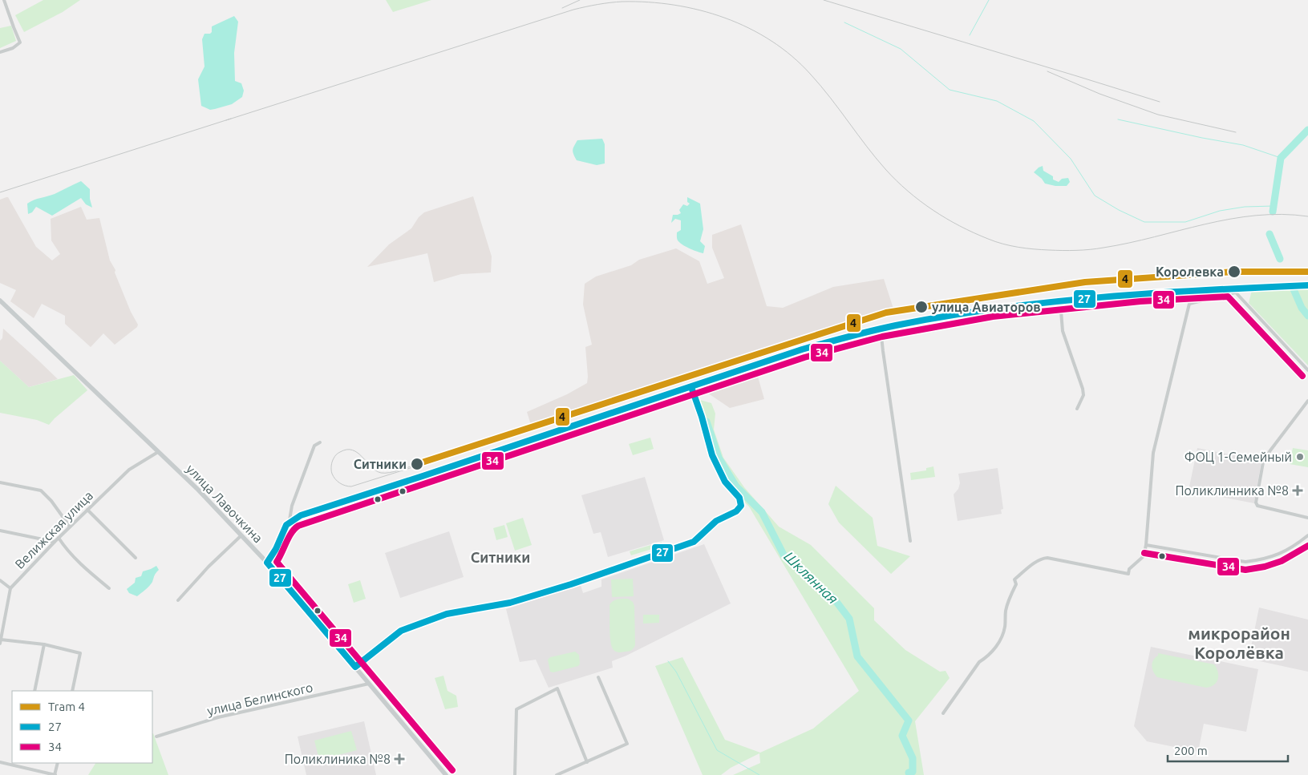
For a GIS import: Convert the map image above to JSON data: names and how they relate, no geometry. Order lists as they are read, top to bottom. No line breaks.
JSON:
{"streets":{"main road":["улица Лавочкина"],"street":["Велижская улица","улица Белинского"]},"crossings":[["улица Лавочкина","Велижская улица"],["улица Лавочкина","улица Белинского"]],"districts":["Ситники","микрорайон Королёвка"],"water":["Шклянная"],"places":{"other":["Королевка","улица Авиаторов","ФОЦ 1-Семейный","Ситники"],"health":["Поликлинника №8","Поликлиника №8"]},"lines":["tram line 4","transit line 27","transit line 34"],"legend":["Tram 4","27","34"],"scale_bar":"200 m"}
